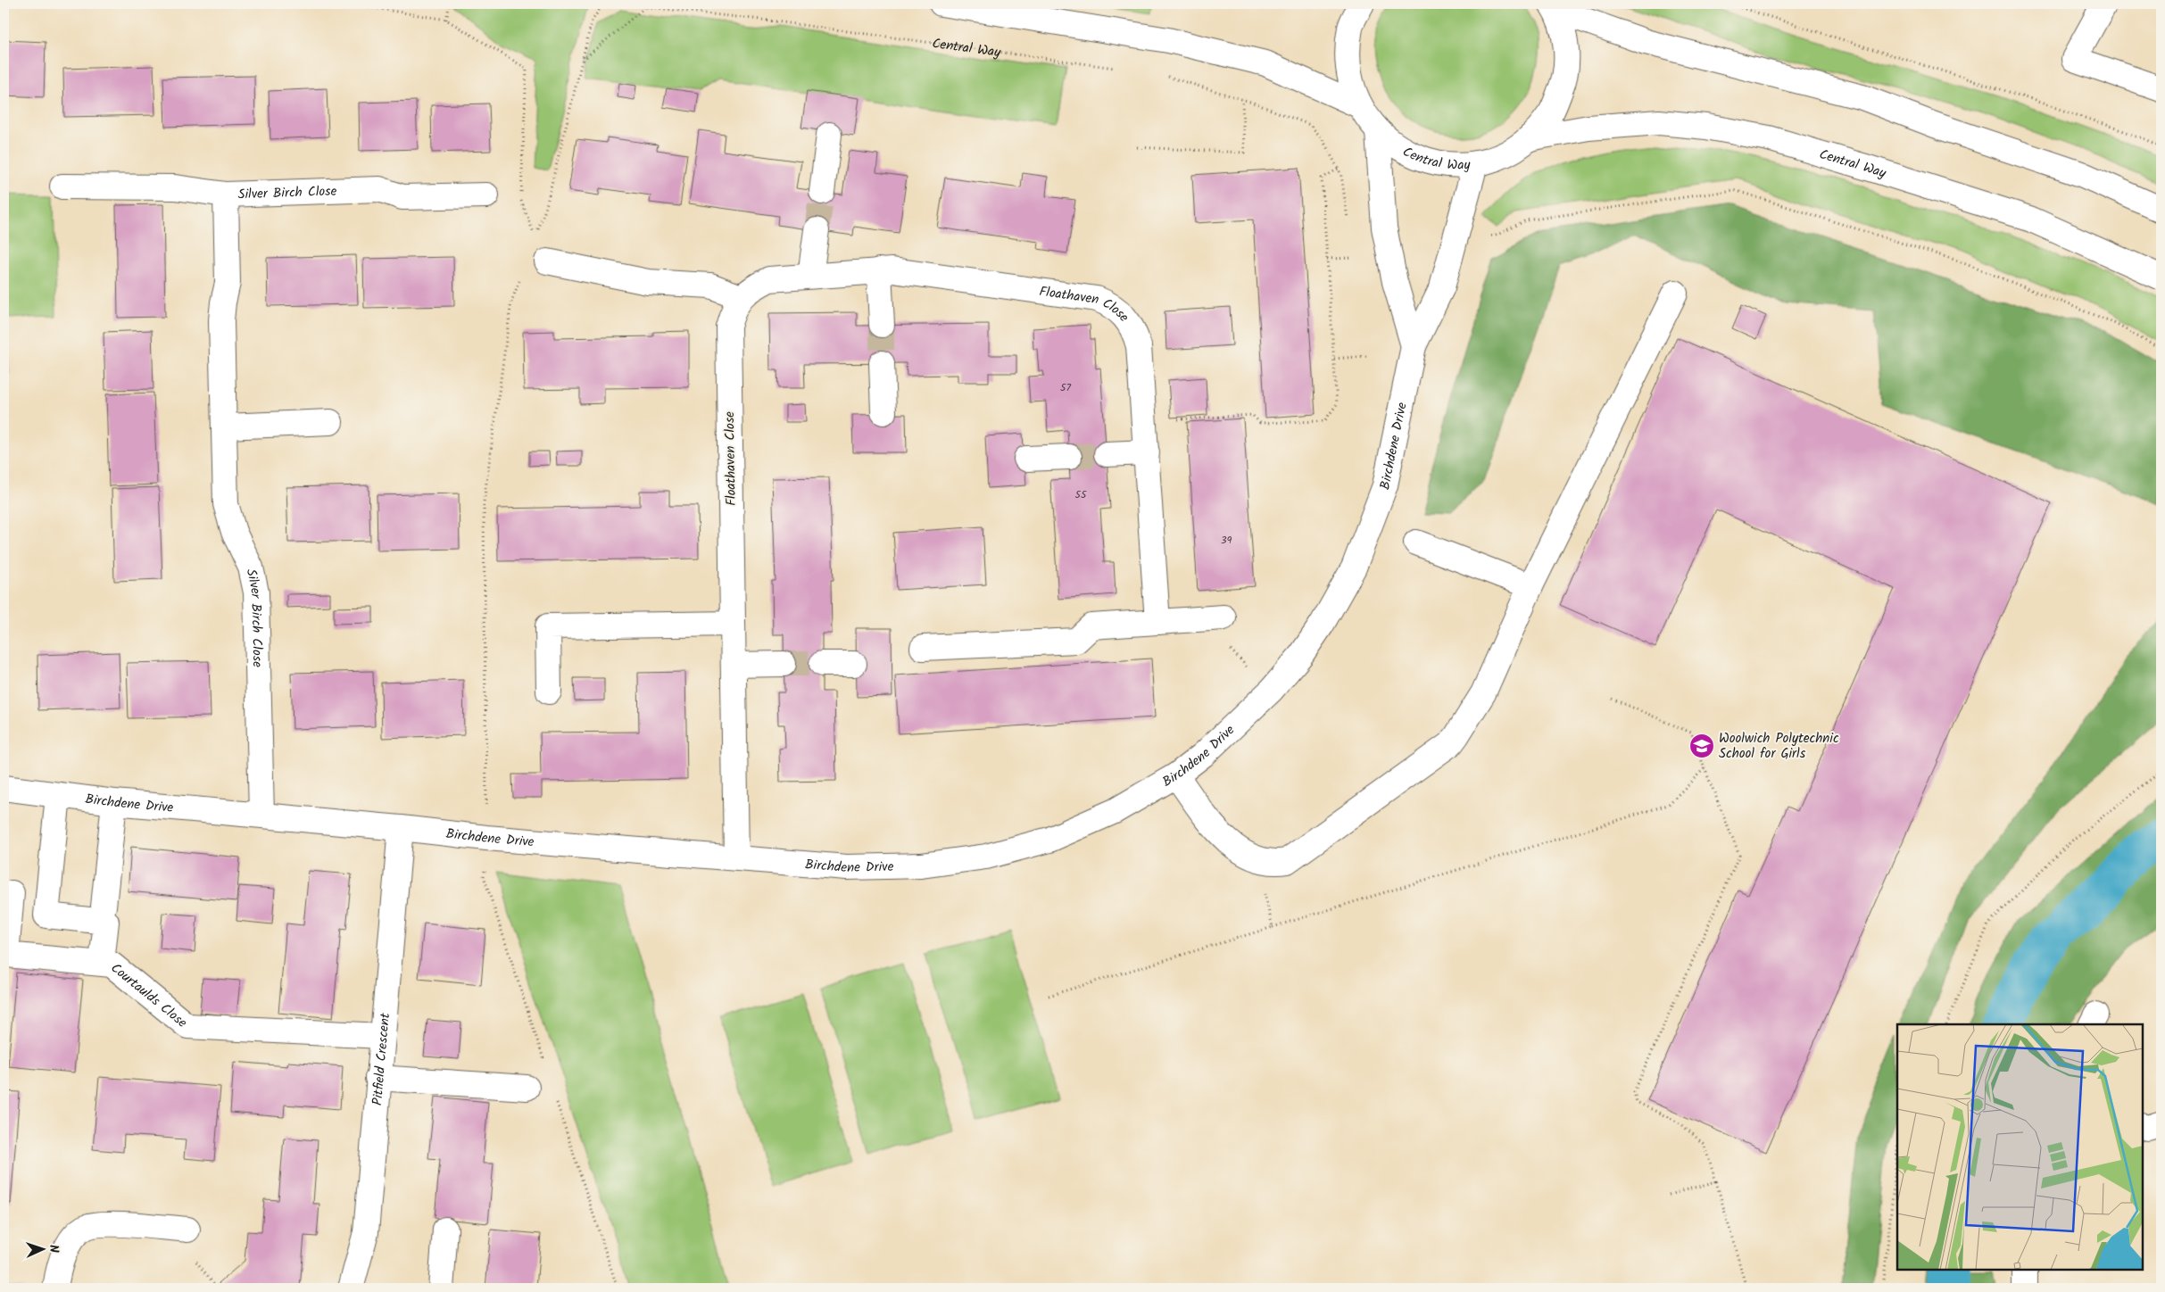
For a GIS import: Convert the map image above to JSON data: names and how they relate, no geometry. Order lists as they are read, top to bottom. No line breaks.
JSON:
{"streets":{"street":["Central Way","Silver Birch Close","Floathaven Close","Birchdene Drive","Courtaulds Close","Pitfield Crescent"]},"crossings":[["Central Way","Birchdene Drive"],["Silver Birch Close","Birchdene Drive"],["Floathaven Close","Birchdene Drive"],["Birchdene Drive","Pitfield Crescent"],["Courtaulds Close","Pitfield Crescent"]],"places":{"school or university":["Woolwich Polytechnic School for Girls"]},"house_numbers":["57","55","39"],"north":"right"}
